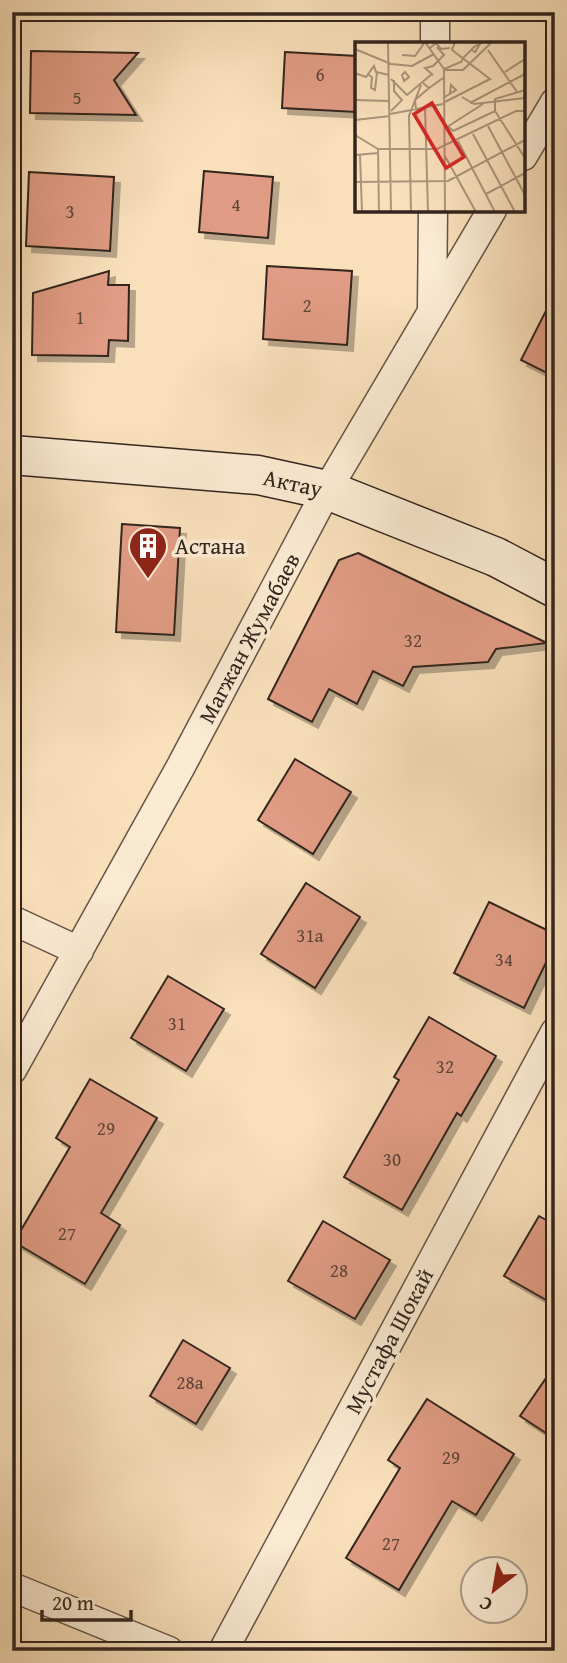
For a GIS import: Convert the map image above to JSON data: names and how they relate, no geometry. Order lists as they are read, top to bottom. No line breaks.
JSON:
{"streets":{"street":["Актау","Магжан Жумабаев","Мустафа Шокай"]},"crossings":[["Актау","Магжан Жумабаев"]],"places":{"building":["Астана"]},"house_numbers":["6","5","4","3","2","1","32","31а","34","31","32","29","30","27","28","28а","29","27"],"scale_bar":"20 m","north":"bottom left"}
